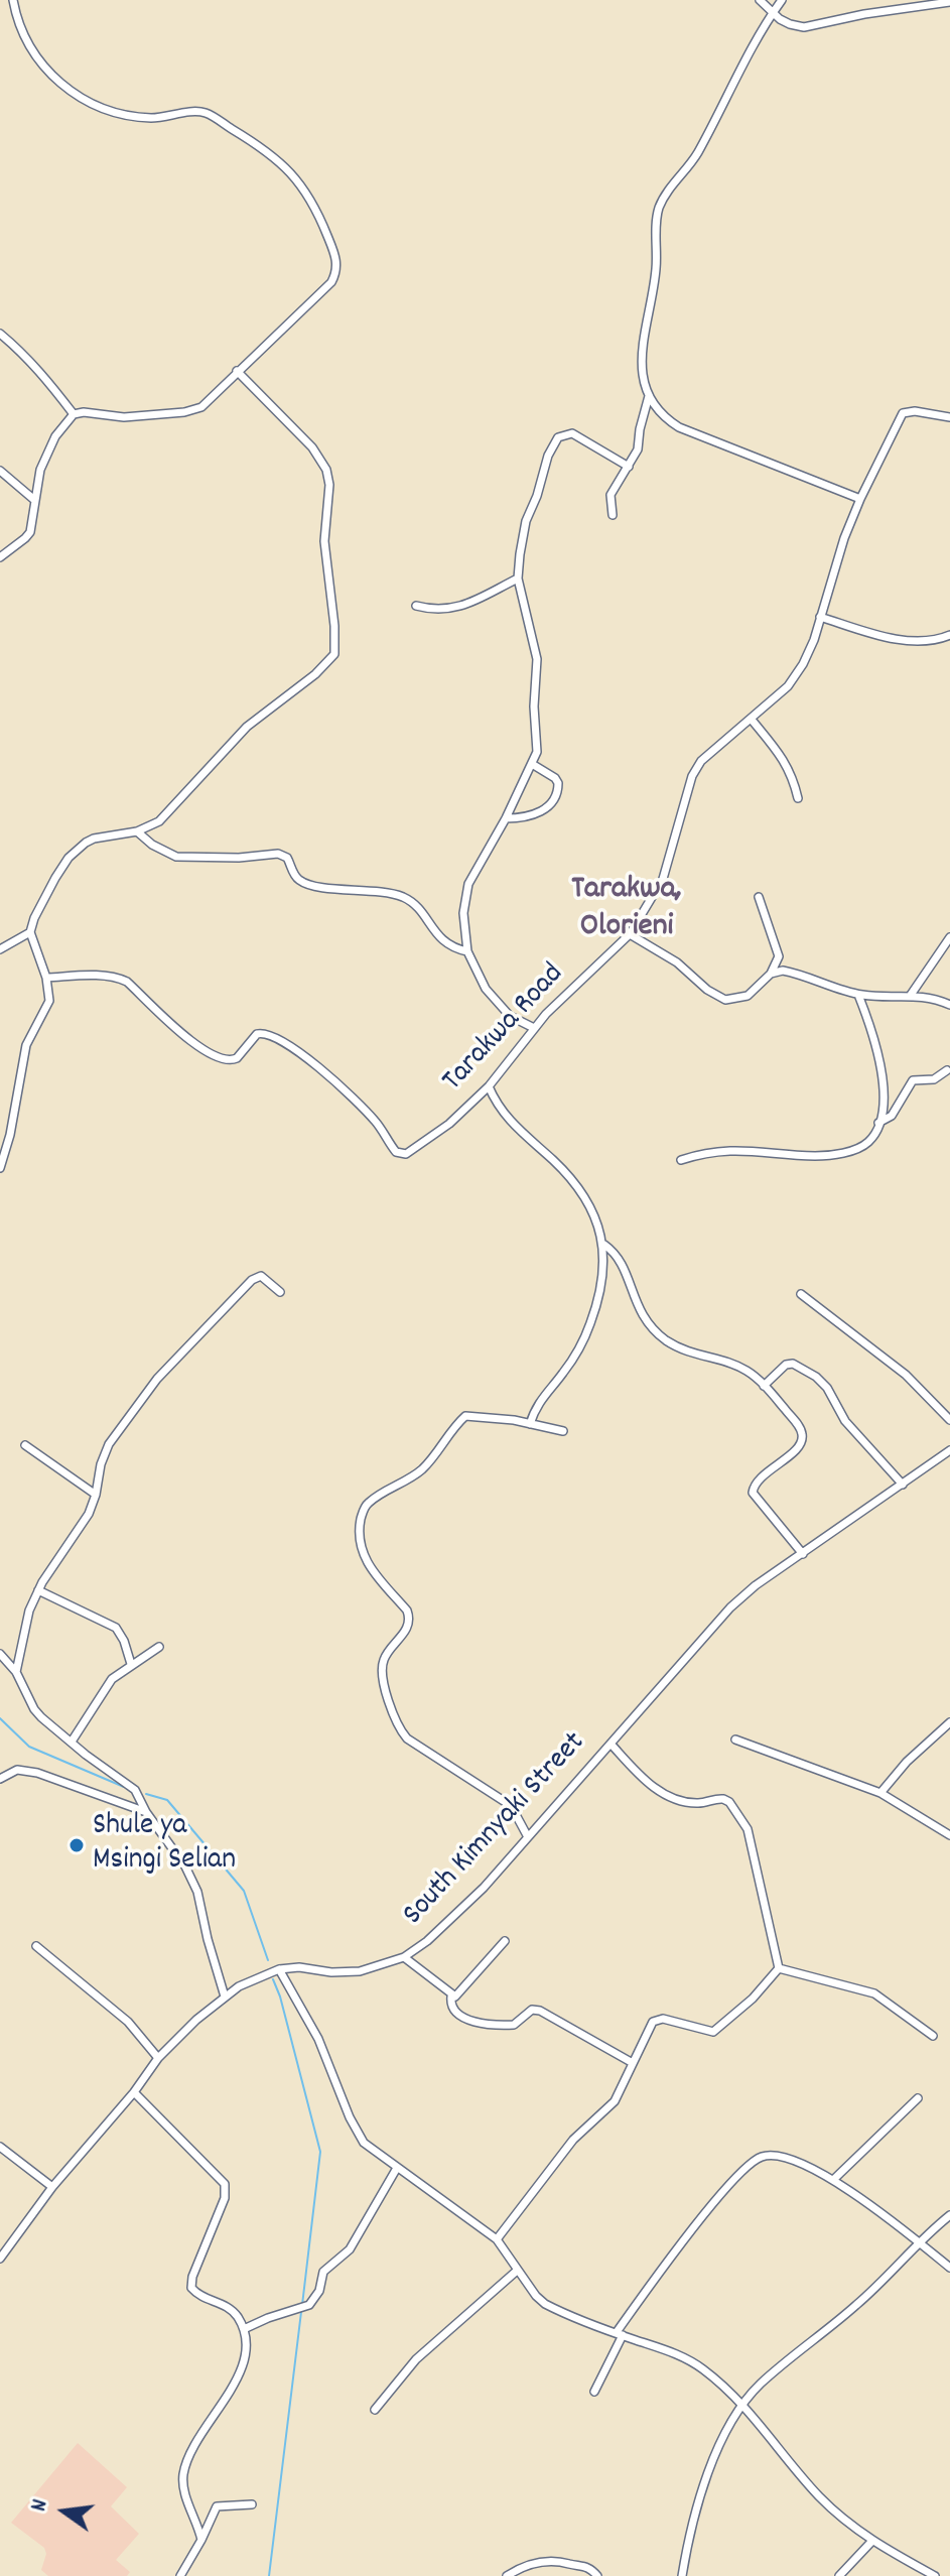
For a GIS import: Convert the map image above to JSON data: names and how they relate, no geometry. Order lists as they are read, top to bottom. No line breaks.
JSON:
{"streets":{"street":["Tarakwa Road","South Kimnyaki Street"]},"districts":["Tarakwa, Olorieni"],"places":["Shule ya Msingi Selian"],"north":"left"}
